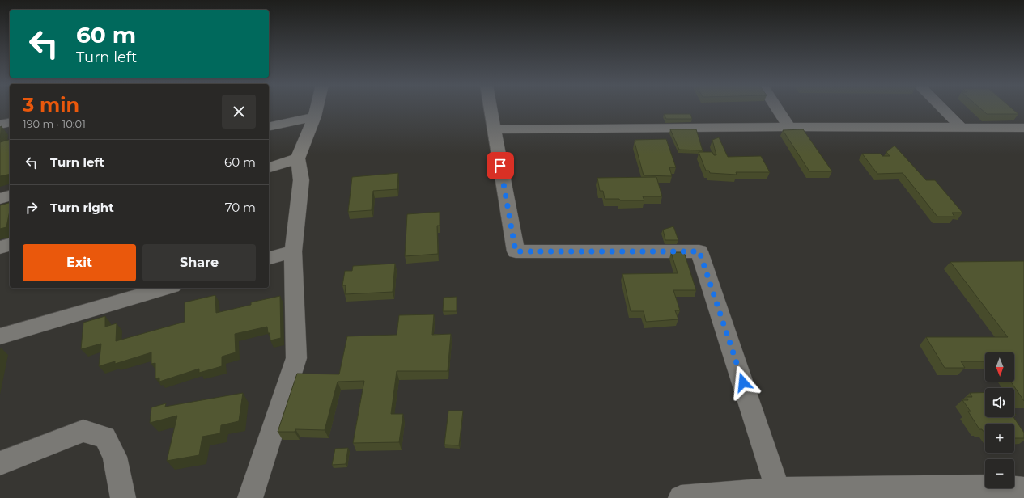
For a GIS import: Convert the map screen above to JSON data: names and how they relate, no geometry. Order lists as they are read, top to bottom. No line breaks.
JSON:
{"north":"bottom","page":{"turn":["60 m","Turn left"],"heading":["3 min","190 m · 10:01"],"list":[{"name":"Turn left","value":"60 m"},{"name":"Turn right","value":"70 m"}],"buttons":["Exit","Share"],"map_buttons":["+","−"]}}
